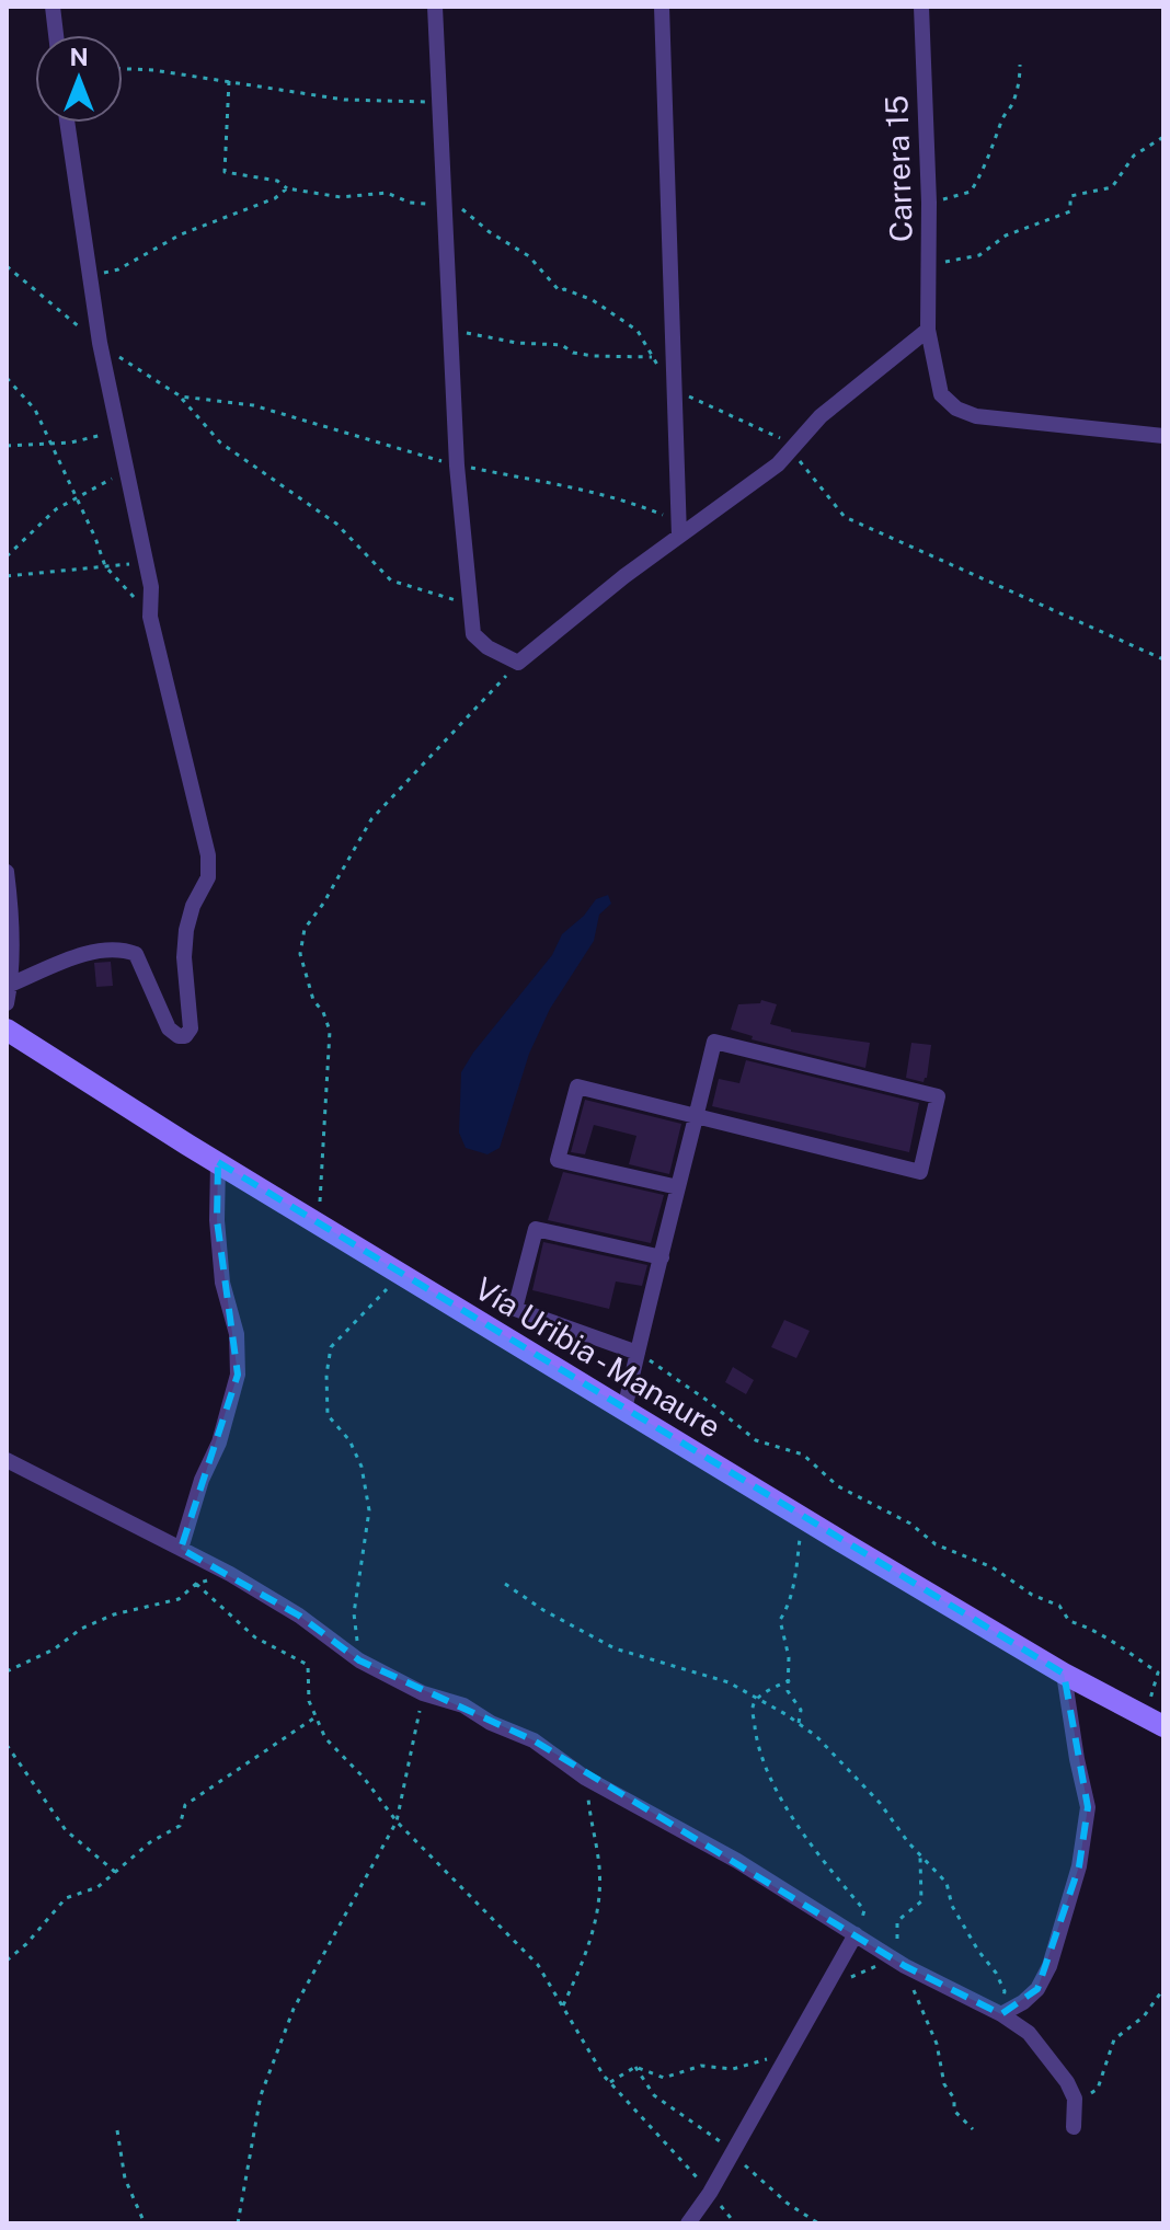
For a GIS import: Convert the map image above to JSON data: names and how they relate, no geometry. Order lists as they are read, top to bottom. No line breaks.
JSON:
{"streets":{"main road":["Vía Uribia - Manaure"],"street":["Carrera 15"]},"north":"top"}
